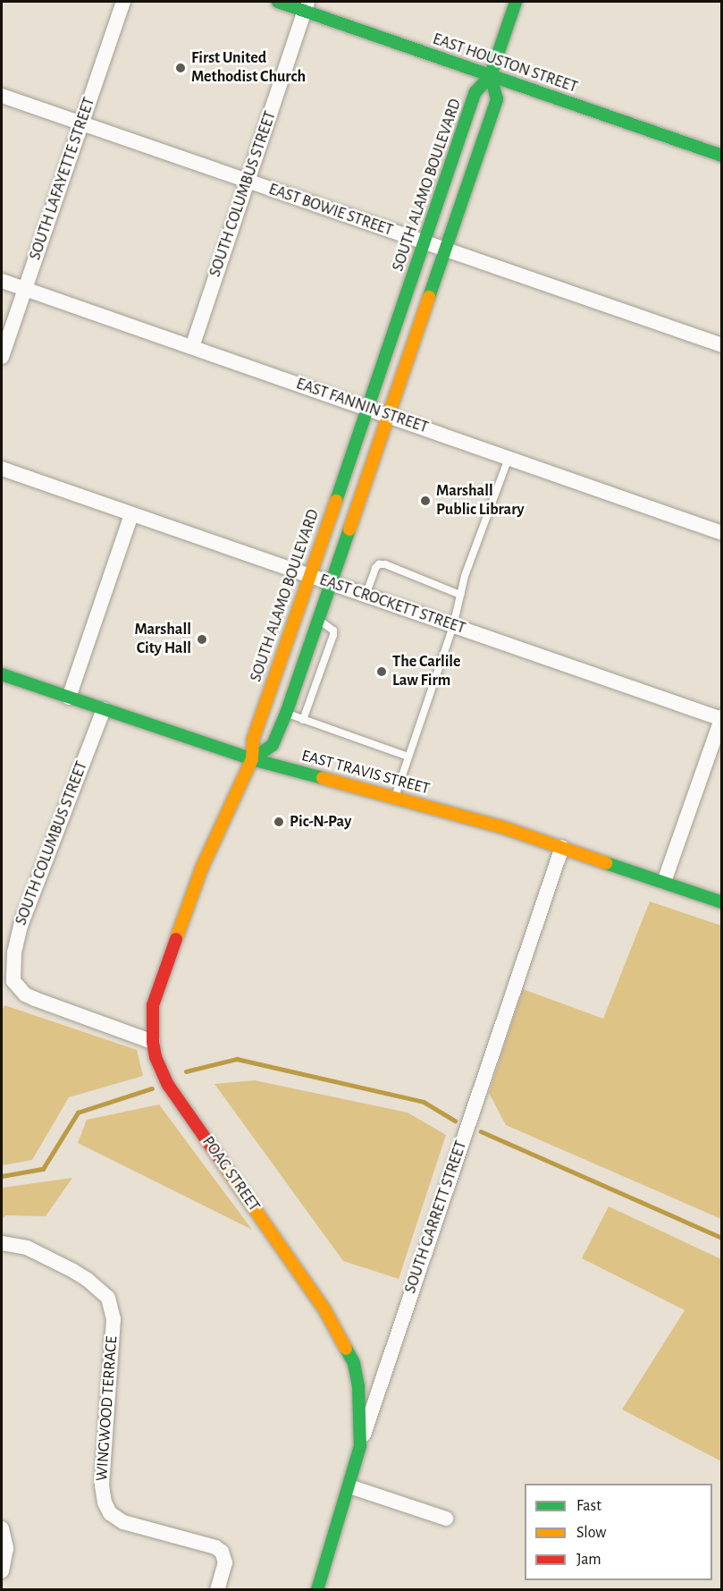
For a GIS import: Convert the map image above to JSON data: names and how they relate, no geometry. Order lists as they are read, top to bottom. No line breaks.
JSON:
{"streets":{"street":["EAST HOUSTON STREET","SOUTH LAFAYETTE STREET","SOUTH ALAMO BOULEVARD","SOUTH COLUMBUS STREET","EAST BOWIE STREET","EAST FANNIN STREET","EAST CROCKETT STREET","EAST TRAVIS STREET","POAG STREET","SOUTH GARRETT STREET","WINGWOOD TERRACE"]},"crossings":[["EAST HOUSTON STREET","SOUTH ALAMO BOULEVARD"],["EAST HOUSTON STREET","SOUTH COLUMBUS STREET"],["SOUTH LAFAYETTE STREET","EAST BOWIE STREET"],["SOUTH LAFAYETTE STREET","EAST FANNIN STREET"],["SOUTH ALAMO BOULEVARD","SOUTH COLUMBUS STREET"],["SOUTH ALAMO BOULEVARD","EAST BOWIE STREET"],["SOUTH ALAMO BOULEVARD","EAST FANNIN STREET"],["SOUTH ALAMO BOULEVARD","EAST CROCKETT STREET"],["SOUTH ALAMO BOULEVARD","EAST TRAVIS STREET"],["SOUTH ALAMO BOULEVARD","POAG STREET"],["SOUTH COLUMBUS STREET","EAST BOWIE STREET"],["SOUTH COLUMBUS STREET","EAST FANNIN STREET"],["SOUTH COLUMBUS STREET","EAST TRAVIS STREET"],["SOUTH COLUMBUS STREET","POAG STREET"],["EAST TRAVIS STREET","SOUTH GARRETT STREET"],["POAG STREET","SOUTH GARRETT STREET"]],"places":["First United Methodist Church","Marshall Public Library","Marshall City Hall","The Carlile Law Firm","Pic-N-Pay"],"legend":["Fast","Slow","Jam"]}
